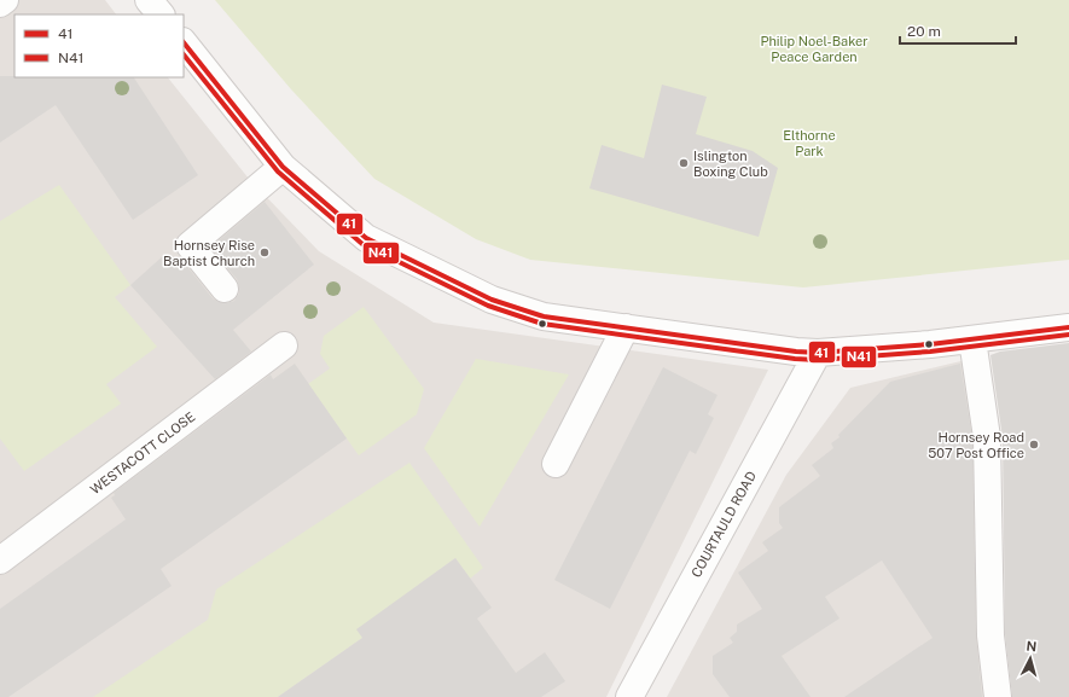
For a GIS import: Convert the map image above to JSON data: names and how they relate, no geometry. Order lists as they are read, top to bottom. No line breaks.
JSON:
{"streets":{"street":["WESTACOTT CLOSE","COURTAULD ROAD"]},"parks":["Philip Noel-Baker Peace Garden","Elthorne Park"],"places":["Islington Boxing Club","Hornsey Rise Baptist Church","Hornsey Road 507 Post Office"],"lines":["transit line 41","transit line N41"],"legend":["41","N41"],"scale_bar":"20 m","north":"top"}
